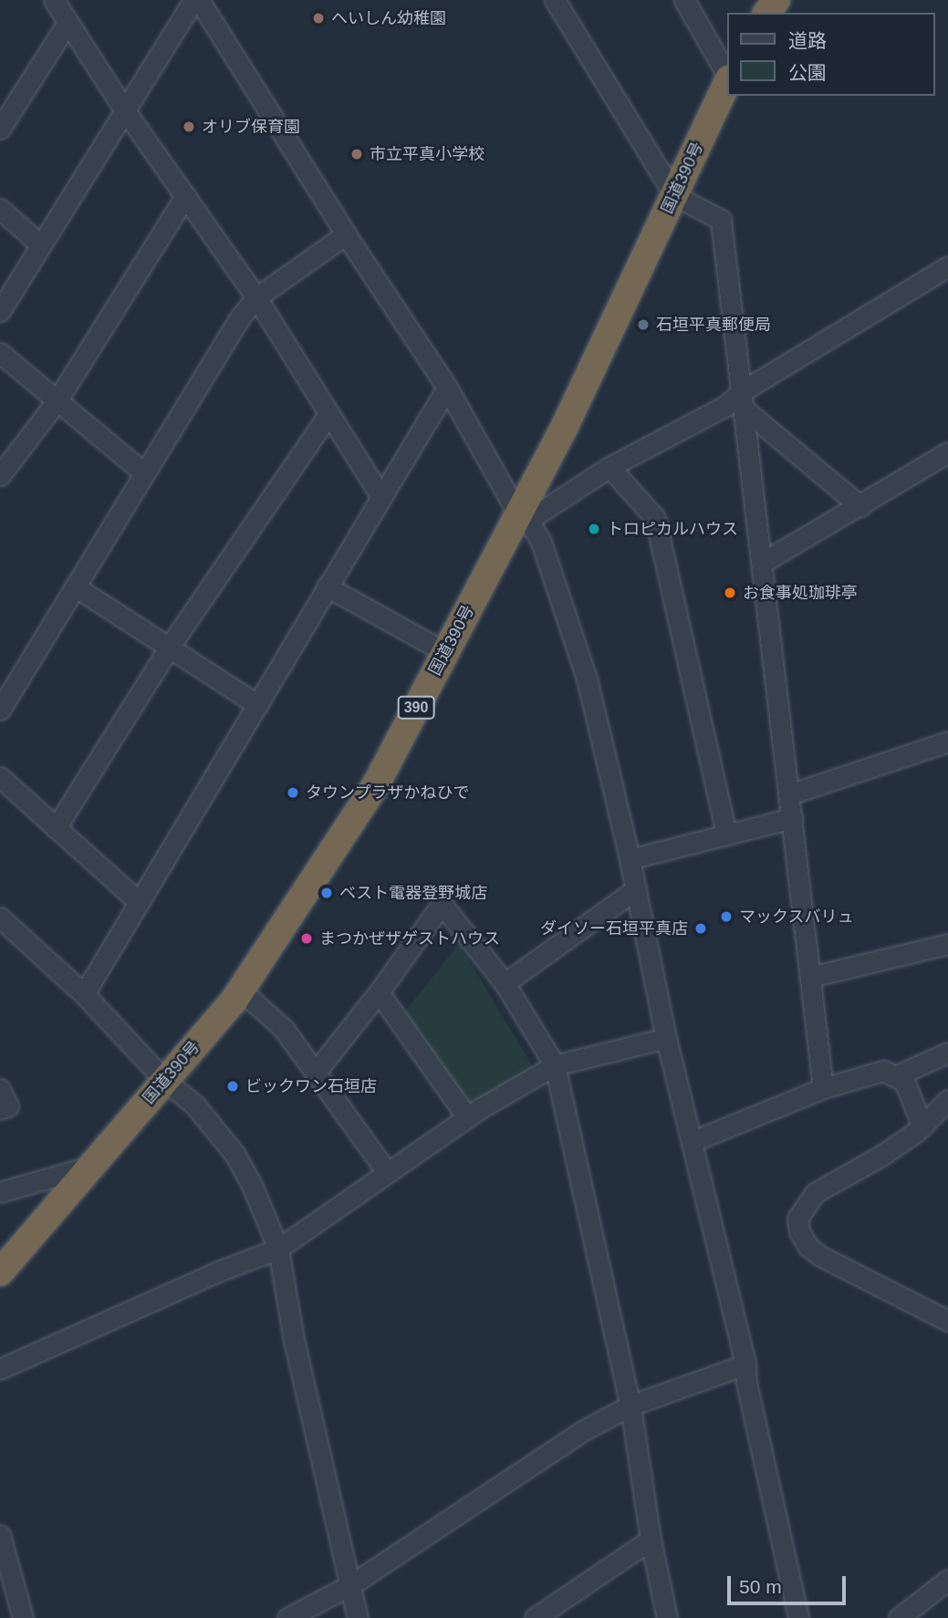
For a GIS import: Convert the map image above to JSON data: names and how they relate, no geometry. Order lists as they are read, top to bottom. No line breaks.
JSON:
{"streets":{"highway":["国道390号","390"]},"places":["へいしん幼稚園","オリブ保育園","市立平真小学校","石垣平真郵便局","トロピカルハウス","お食事処珈琲亭","タウンプラザかねひで","ベスト電器登野城店","マックスバリュ","ダイソー石垣平真店","まつかぜザゲストハウス","ビックワン石垣店"],"legend":["道路","公園"],"scale_bar":"50 m"}
